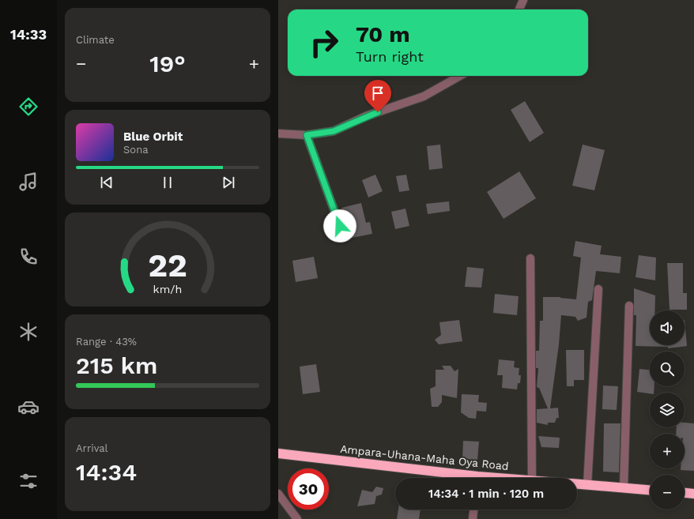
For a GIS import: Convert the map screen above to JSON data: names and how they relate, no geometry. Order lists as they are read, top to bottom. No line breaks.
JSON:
{"streets":{"highway":["Ampara-Uhana-Maha Oya Road"]},"page":{"tabs":"14:33","tile":["Climate",["Range · 43%","215 km"],["Arrival","14:34"]],"turn":["70 m","Turn right"],"heat":["−","19°","+"],"song":["Blue Orbit","Sona"],"map_buttons":["+","−"],"limit":"30","trip":"14:34 · 1 min · 120 m","gauge":["22","km/h"]}}
